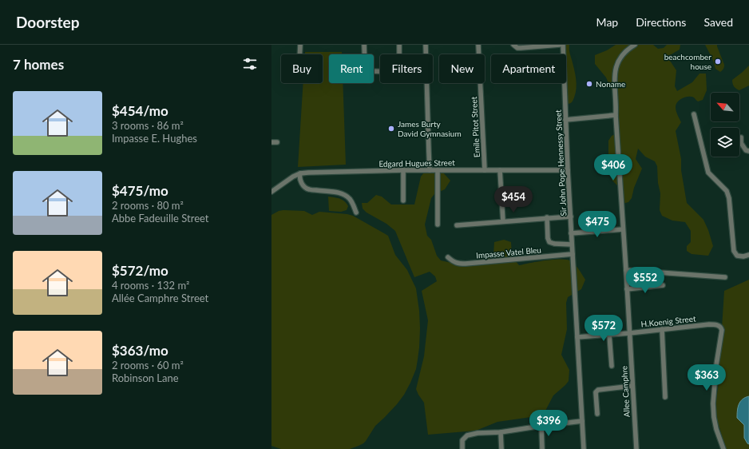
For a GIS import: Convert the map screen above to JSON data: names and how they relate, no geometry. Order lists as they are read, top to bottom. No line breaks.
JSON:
{"streets":{"street":["Emile Pitot Street","Edgard Hugues Street","Sir John Pope Hennessy Street","Impasse Vatel Bleu","H.Koenig Street","Allee Camphre"]},"crossings":[["Emile Pitot Street","Edgard Hugues Street"],["Edgard Hugues Street","Sir John Pope Hennessy Street"],["Sir John Pope Hennessy Street","Impasse Vatel Bleu"],["Sir John Pope Hennessy Street","H.Koenig Street"],["H.Koenig Street","Allee Camphre"]],"places":["beachcomber house","Noname","James Burty David Gymnasium"],"north":"top left","page":{"header":"Doorstep","nav":["Map","Directions","Saved"],"heading":"7 homes","chip":["Buy","Rent","Filters","New","Apartment"],"list":[{"name":"$454/mo","note":"3 rooms · 86 m² · Impasse E. Hughes"},{"name":"$475/mo","note":"2 rooms · 80 m² · Abbe Fadeuille Street"},{"name":"$572/mo","note":"4 rooms · 132 m² · Allée Camphre Street"},{"name":"$363/mo","note":"2 rooms · 60 m² · Robinson Lane"}],"price":["$406","$454","$475","$552","$572","$363","$396"]}}
